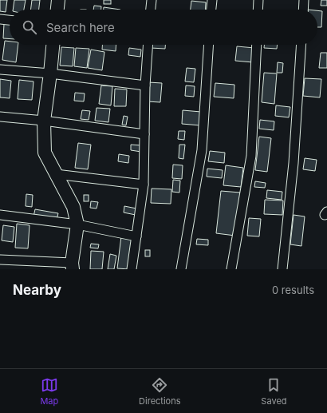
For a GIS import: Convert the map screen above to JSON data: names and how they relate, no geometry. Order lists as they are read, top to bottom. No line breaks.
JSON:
{"page":{"search":"Search here","heading":["Nearby","0 results"],"nav":["Map","Directions","Saved"]}}
